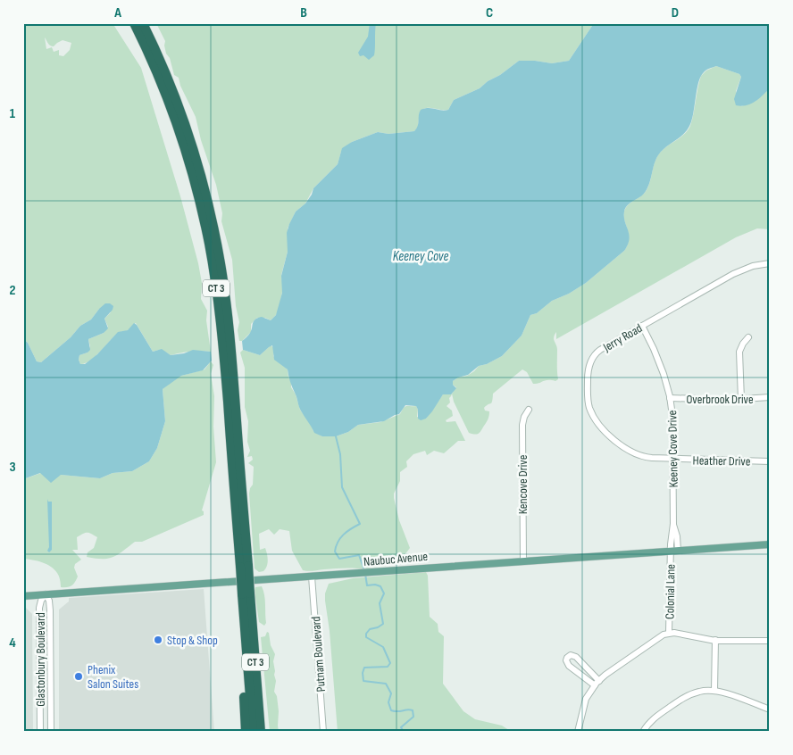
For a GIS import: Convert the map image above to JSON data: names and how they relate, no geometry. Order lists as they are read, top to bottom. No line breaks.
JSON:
{"streets":{"highway":["CT 3"],"main road":["Naubuc Avenue"],"street":["Jerry Road","Overbrook Drive","Keeney Cove Drive","Heather Drive","Kencove Drive","Colonial Lane","Putnam Boulevard","Glastonbury Boulevard"]},"crossings":[["Jerry Road","Keeney Cove Drive"],["Jerry Road","Heather Drive"],["Overbrook Drive","Keeney Cove Drive"],["Keeney Cove Drive","Heather Drive"],["Keeney Cove Drive","Naubuc Avenue"],["Keeney Cove Drive","Colonial Lane"],["Kencove Drive","Naubuc Avenue"],["Naubuc Avenue","Colonial Lane"],["Naubuc Avenue","Putnam Boulevard"],["Naubuc Avenue","Glastonbury Boulevard"]],"water":["Keeney Cove"],"places":["Stop & Shop","Phenix Salon Suites"],"grid":{"columns":["A","B","C","D"],"rows":["1","2","3","4"]}}
